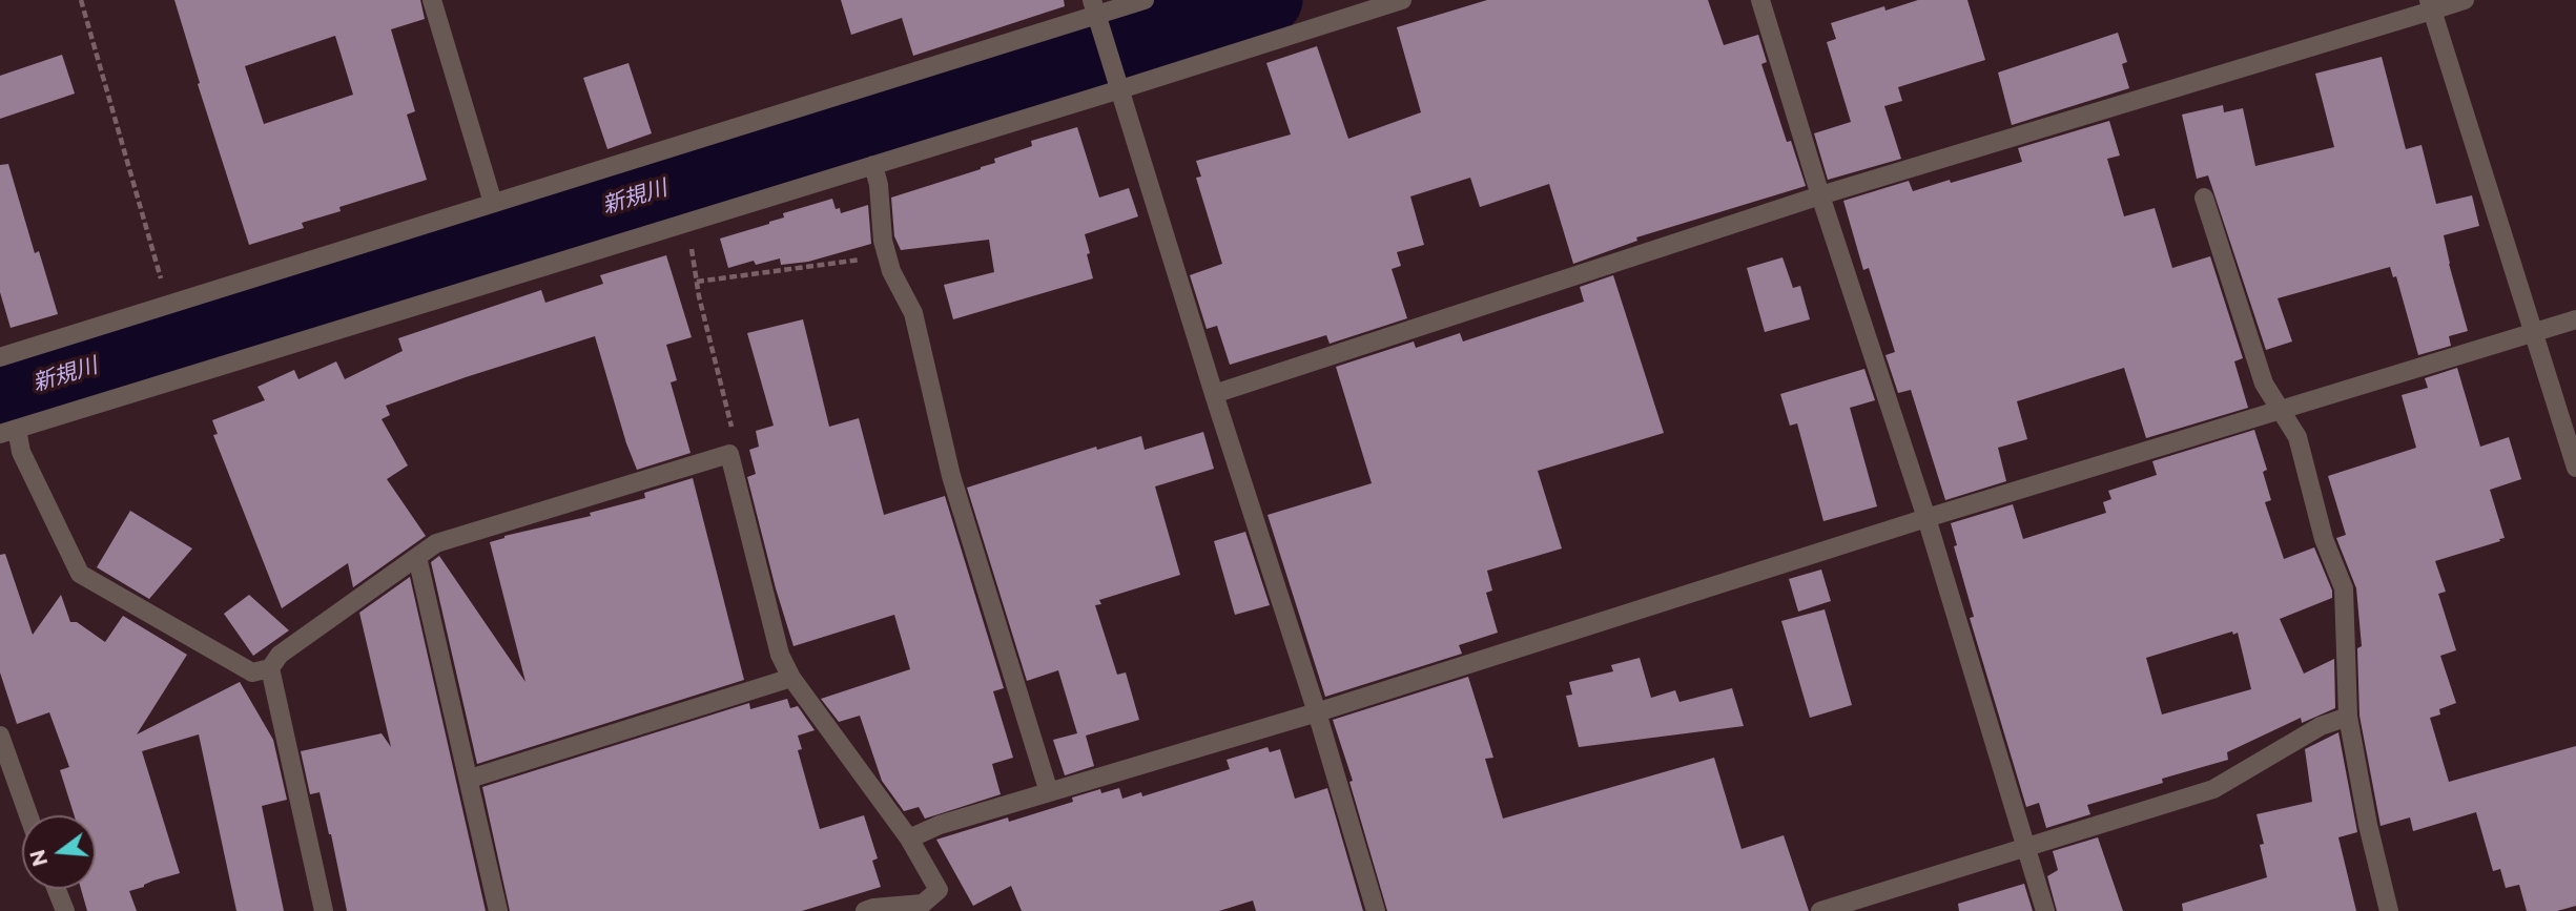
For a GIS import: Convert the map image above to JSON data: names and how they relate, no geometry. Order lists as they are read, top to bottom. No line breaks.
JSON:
{"water":["新規川"],"north":"left"}
